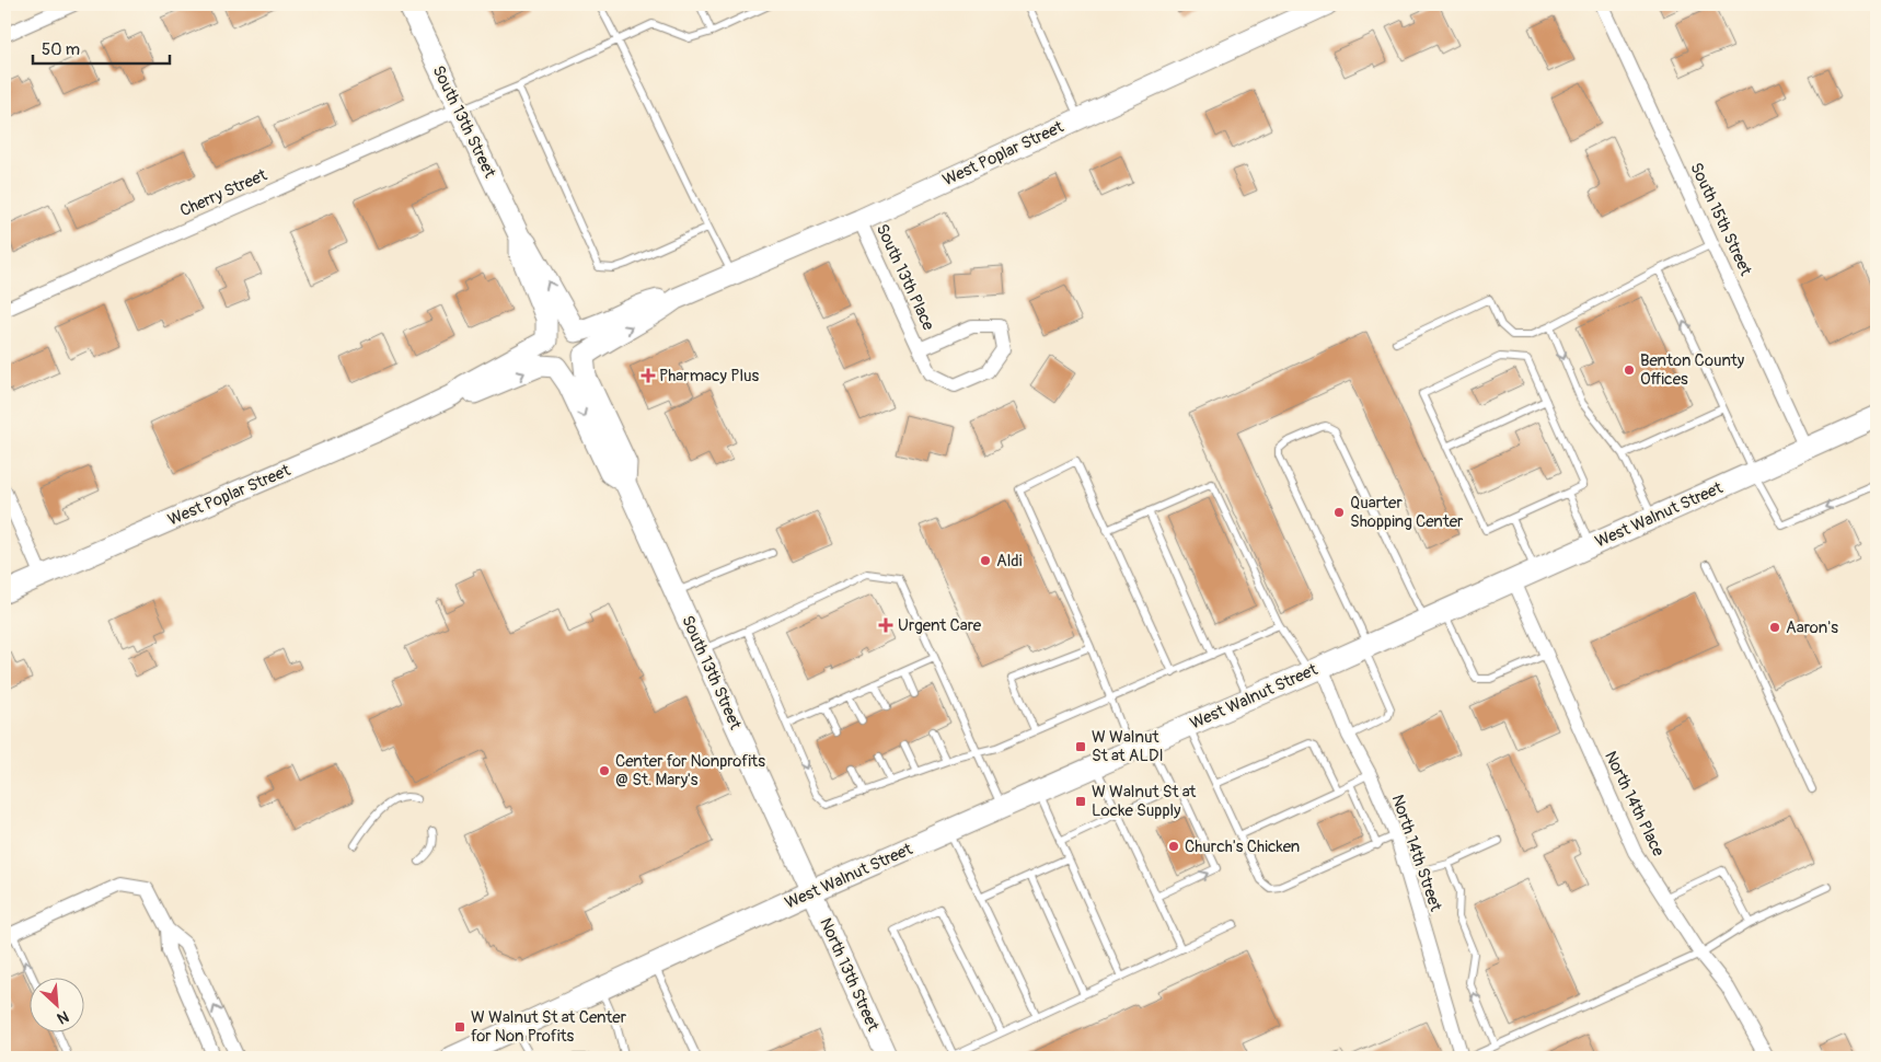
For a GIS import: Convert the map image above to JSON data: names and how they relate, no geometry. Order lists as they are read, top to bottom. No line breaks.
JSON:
{"streets":{"main road":["West Walnut Street"],"street":["South 13th Street","West Poplar Street","Cherry Street","South 15th Street","South 13th Place","North 14th Place","North 14th Street","North 13th Street"]},"crossings":[["South 13th Street","West Poplar Street"],["South 13th Street","Cherry Street"],["South 13th Street","West Walnut Street"],["South 13th Street","North 13th Street"],["West Poplar Street","South 13th Place"],["South 15th Street","West Walnut Street"],["West Walnut Street","North 14th Place"],["West Walnut Street","North 14th Street"],["West Walnut Street","North 13th Street"]],"places":{"other":["Benton County Offices","Quarter Shopping Center","Aldi","Aaron's","Center for Nonprofits @ St. Mary's","Church's Chicken"],"health":["Pharmacy Plus","Urgent Care"],"transit":["W Walnut St at ALDI","W Walnut St at Locke Supply","W Walnut St at Center for Non Profits"]},"scale_bar":"50 m","north":"bottom right"}
